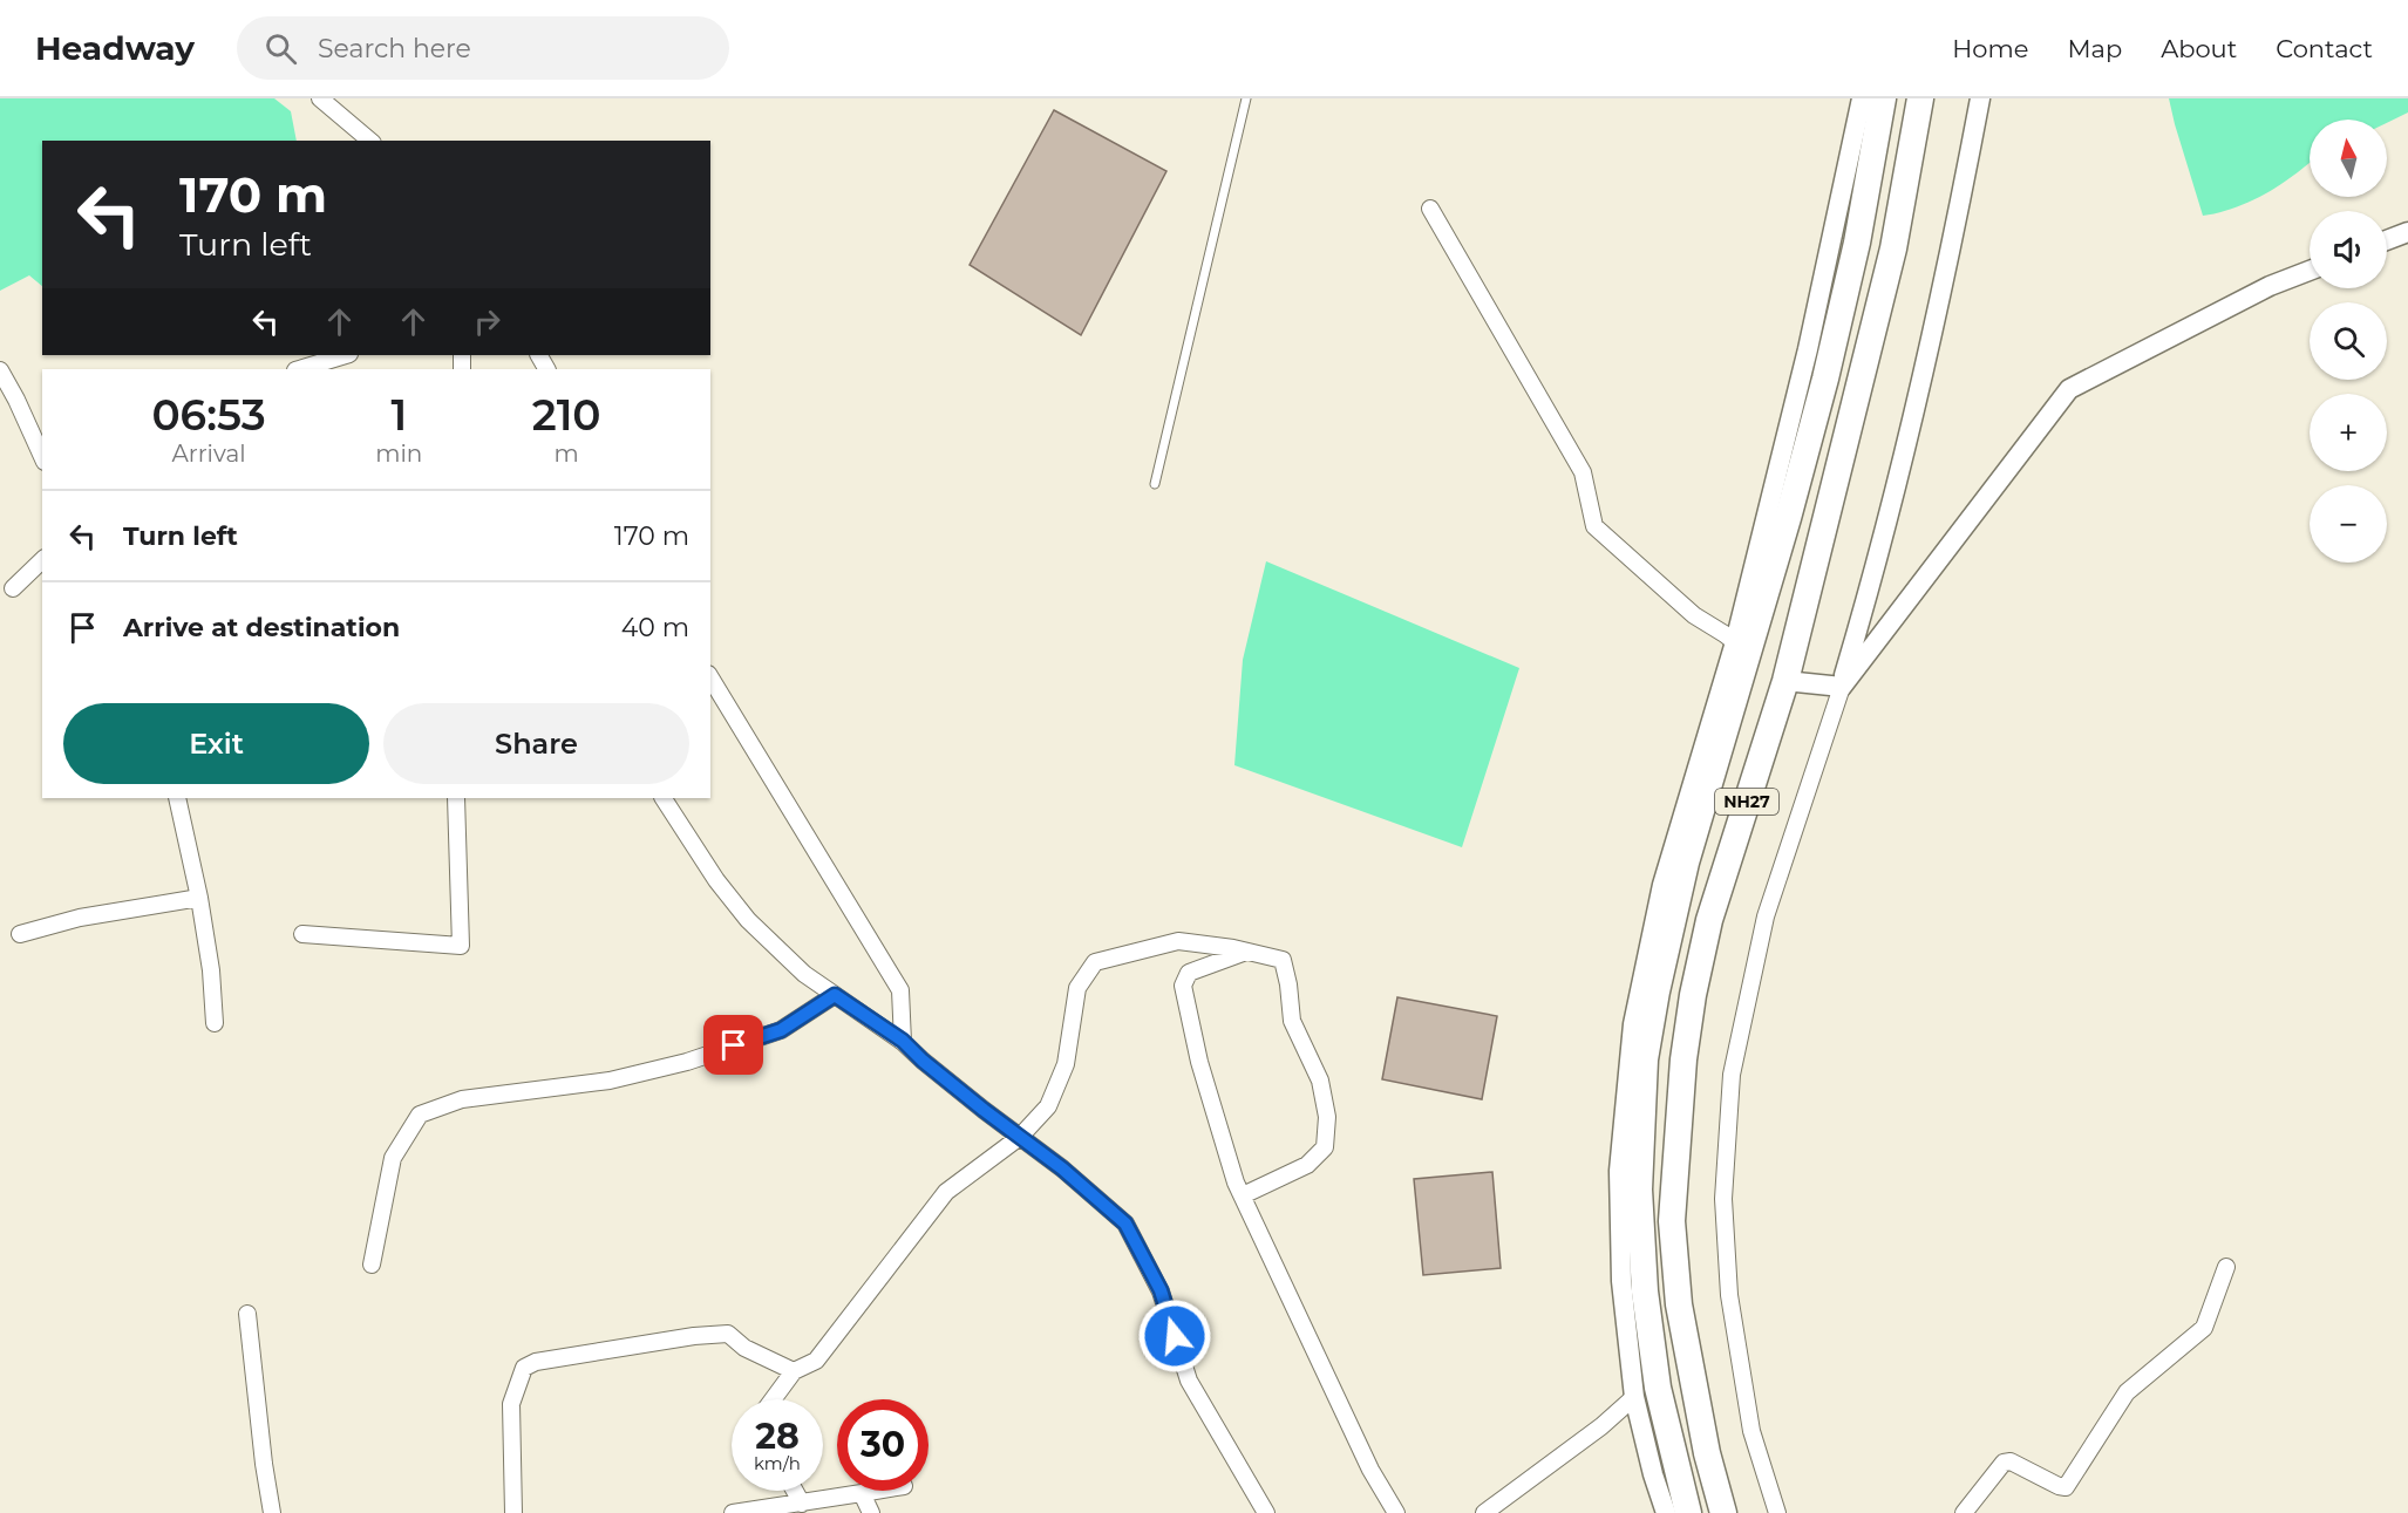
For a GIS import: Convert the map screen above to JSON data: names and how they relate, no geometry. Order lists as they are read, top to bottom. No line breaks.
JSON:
{"streets":{"highway":["NH27"]},"north":"top","page":{"header":"Headway","search":"Search here","nav":["Home","Map","About","Contact"],"map_buttons":["+","−"],"turn":["170 m","Turn left"],"eta":["06:53","Arrival","1","min","210","m"],"list":[{"name":"Turn left","value":"170 m"},{"name":"Arrive at destination","value":"40 m"}],"buttons":["Exit","Share"],"speed":"28 km/h","limit":"30"}}
